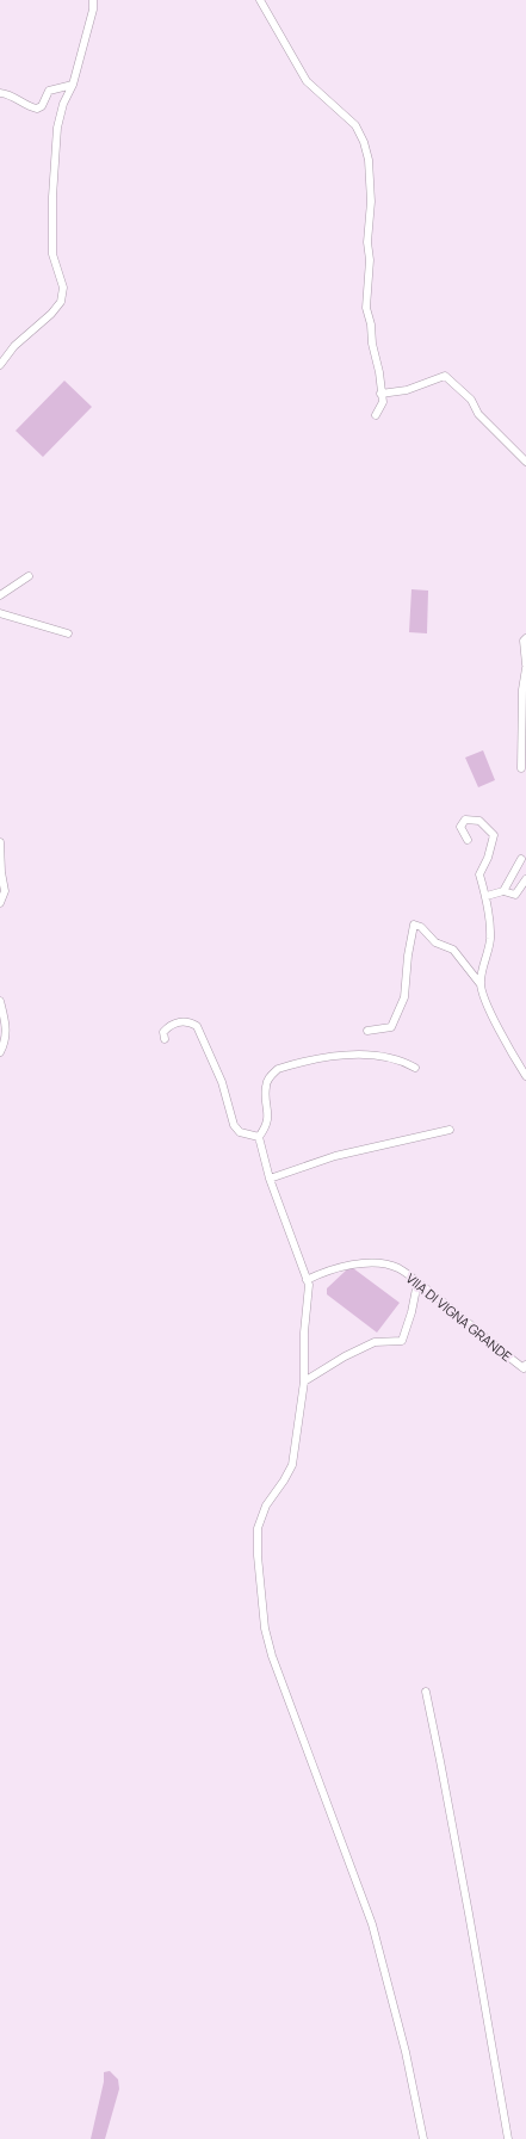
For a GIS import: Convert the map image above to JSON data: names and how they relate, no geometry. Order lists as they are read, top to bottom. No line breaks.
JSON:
{"streets":{"street":["VIIA DI VIGNA GRANDE"]}}
